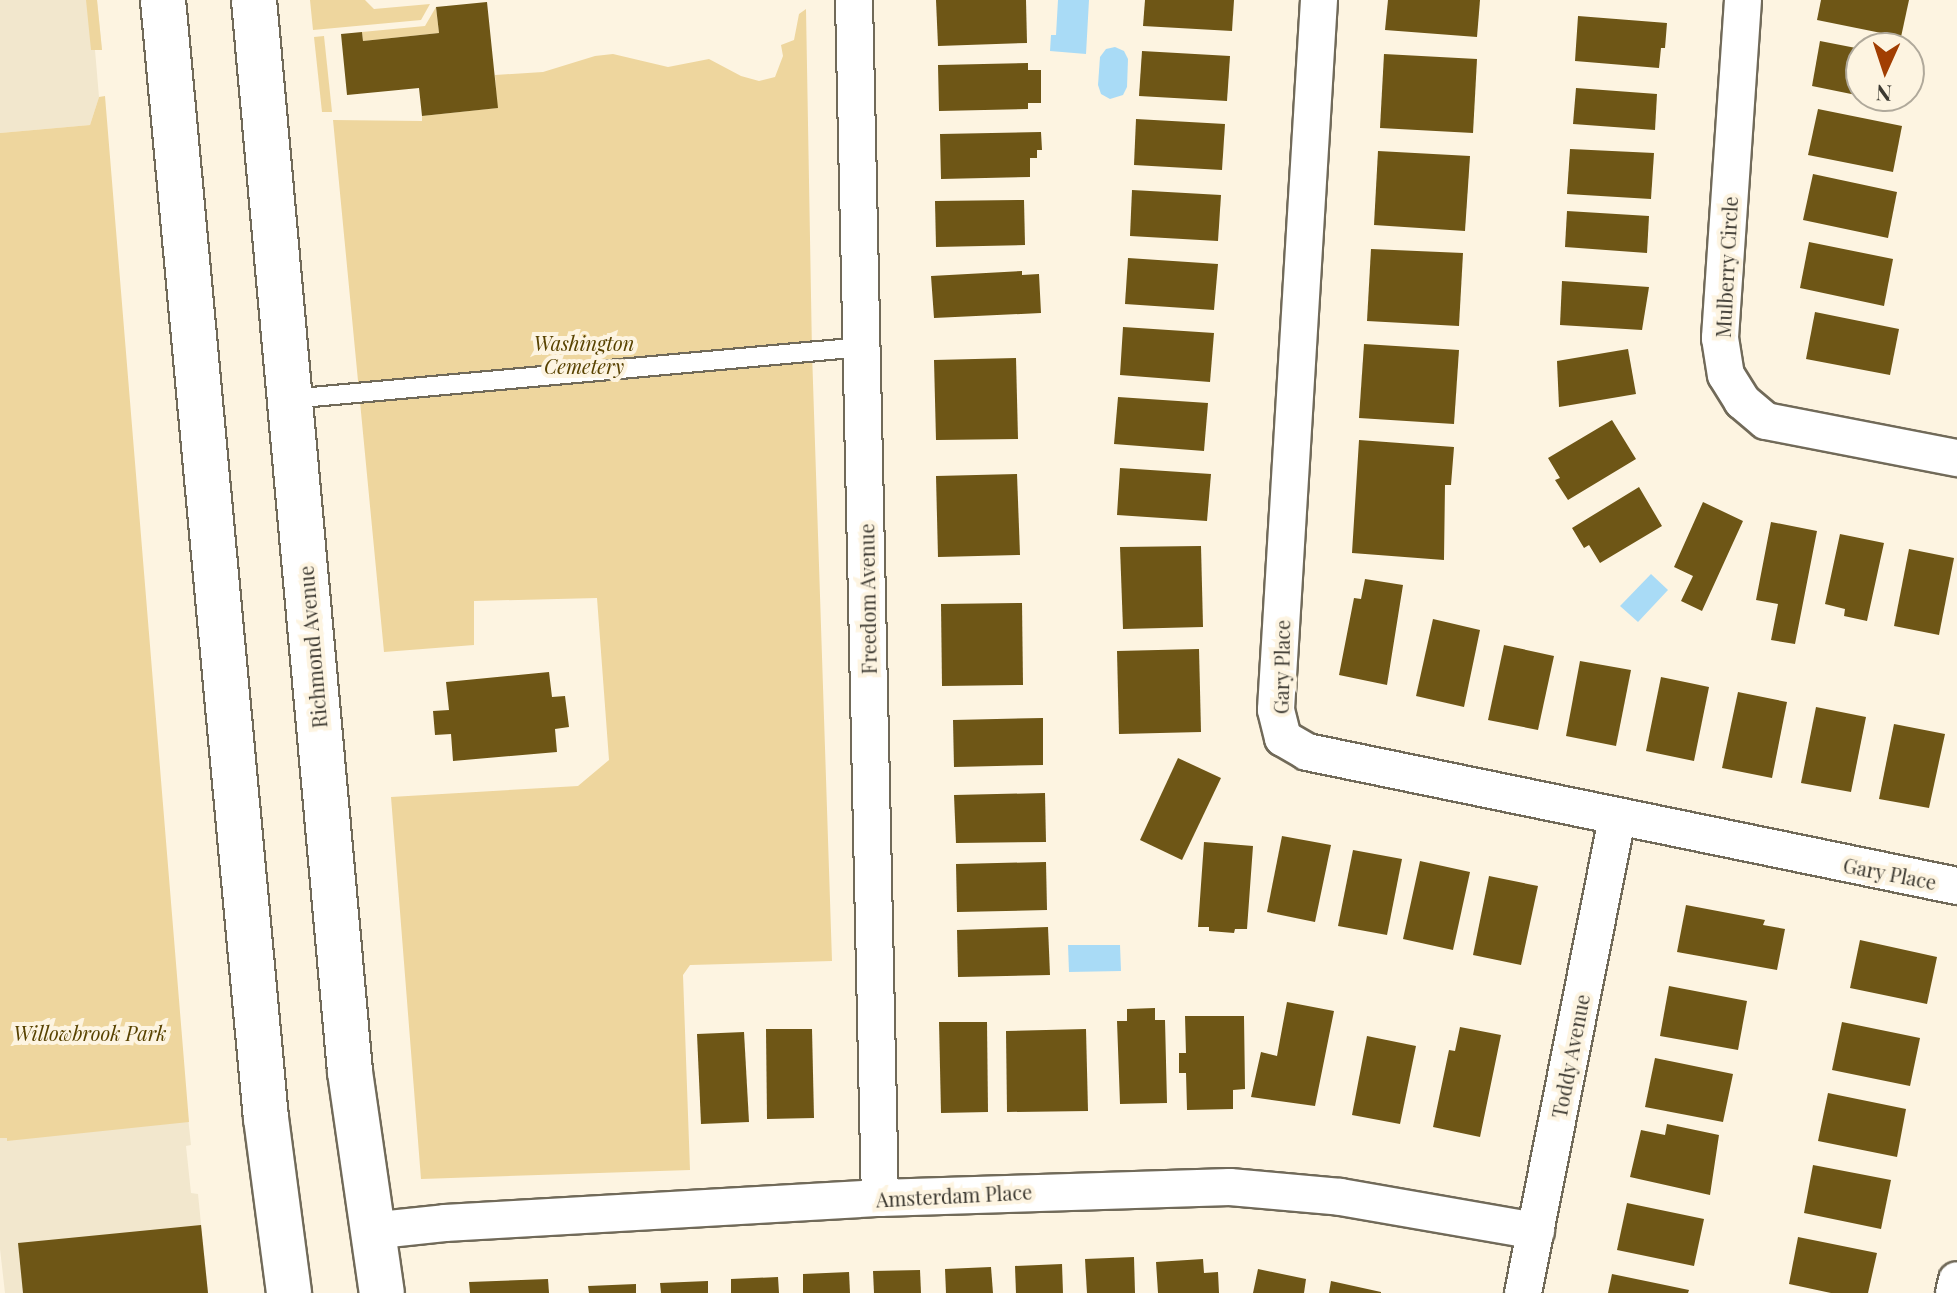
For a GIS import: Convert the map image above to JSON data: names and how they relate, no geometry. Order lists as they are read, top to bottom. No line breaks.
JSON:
{"streets":{"main road":["Richmond Avenue"],"street":["Mulberry Circle","Freedom Avenue","Gary Place","Toddy Avenue","Amsterdam Place"]},"crossings":[["Freedom Avenue","Amsterdam Place"],["Richmond Avenue","Amsterdam Place"],["Gary Place","Toddy Avenue"],["Toddy Avenue","Amsterdam Place"]],"parks":["Washington Cemetery","Willowbrook Park"],"north":"bottom"}
